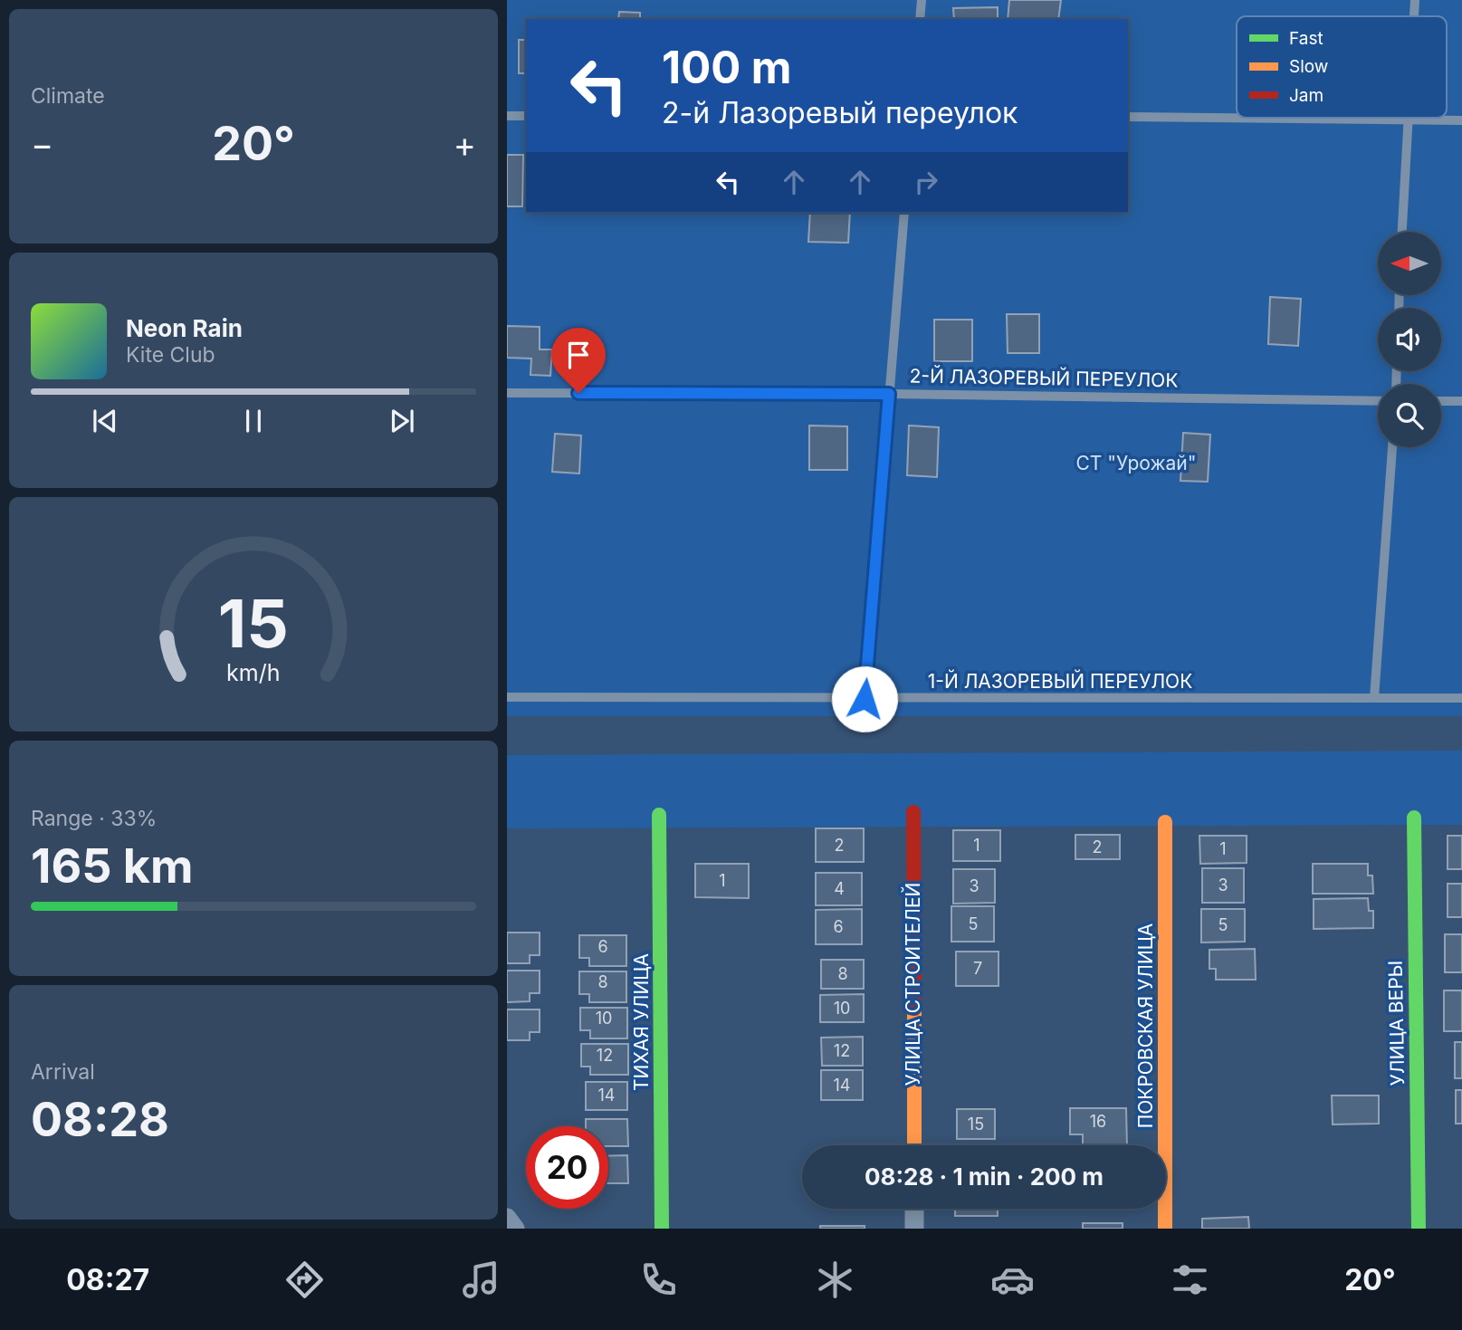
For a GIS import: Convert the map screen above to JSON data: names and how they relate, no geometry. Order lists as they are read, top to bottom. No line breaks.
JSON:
{"streets":{"street":["УЛИЦА СТРОИТЕЛЕЙ","ТИХАЯ УЛИЦА","УЛИЦА ВЕРЫ","ПОКРОВСКАЯ УЛИЦА"],"lane":["2-Й ЛАЗОРЕВЫЙ ПЕРЕУЛОК","1-Й ЛАЗОРЕВЫЙ ПЕРЕУЛОК"]},"parks":["СТ \"Урожай\""],"house_numbers":["2","1","2","1","1","3","3","4","5","5","6","6","7","8","8","10","10","12","12","14","14","16","15"],"legend":["Fast","Slow","Jam"],"north":"left","page":{"tile":["Climate",["Range · 33%","165 km"],["Arrival","08:28"]],"turn":["100 m","2-й Лазоревый переулок"],"heat":["−","20°","+"],"song":["Neon Rain","Kite Club"],"limit":"20","trip":"08:28 · 1 min · 200 m","tabs":["08:27","20°"],"gauge":["15","km/h"]}}
